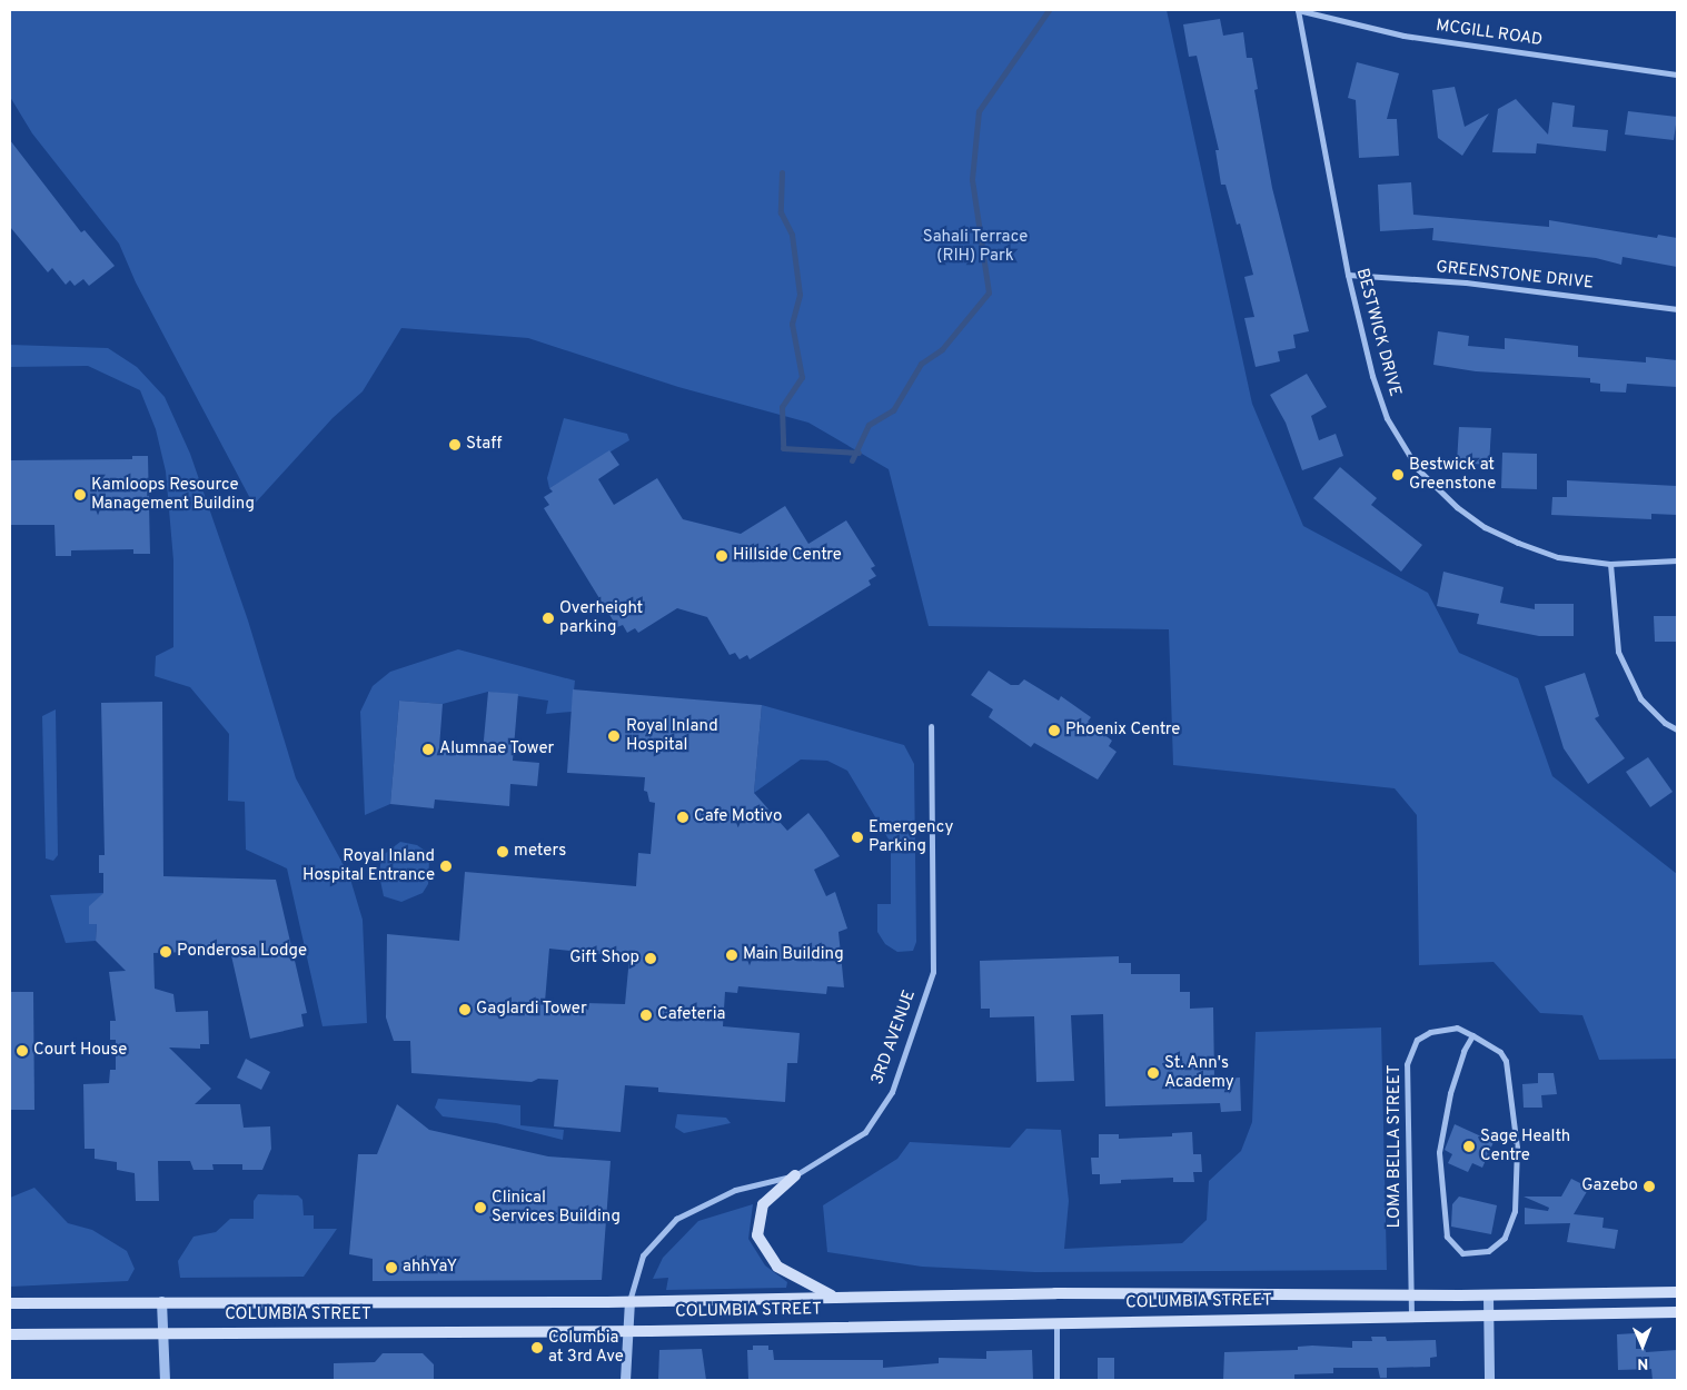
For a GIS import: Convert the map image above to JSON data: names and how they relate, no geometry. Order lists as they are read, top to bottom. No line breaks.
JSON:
{"streets":{"main road":["COLUMBIA STREET"],"street":["MCGILL ROAD","GREENSTONE DRIVE","BESTWICK DRIVE","3RD AVENUE","LOMA BELLA STREET"]},"crossings":[["MCGILL ROAD","BESTWICK DRIVE"],["GREENSTONE DRIVE","BESTWICK DRIVE"],["3RD AVENUE","COLUMBIA STREET"],["LOMA BELLA STREET","COLUMBIA STREET"]],"parks":["Sahali Terrace (RIH) Park"],"places":["Staff","Bestwick at Greenstone","Kamloops Resource Management Building","Hillside Centre","Overheight parking","Phoenix Centre","Royal Inland Hospital","Alumnae Tower","Cafe Motivo","Emergency Parking","meters","Royal Inland Hospital Entrance","Ponderosa Lodge","Main Building","Gift Shop","Gaglardi Tower","Cafeteria","Court House","St. Ann's Academy","Sage Health Centre","Gazebo","Clinical Services Building","ahhYaY","Columbia at 3rd Ave"],"north":"bottom"}
